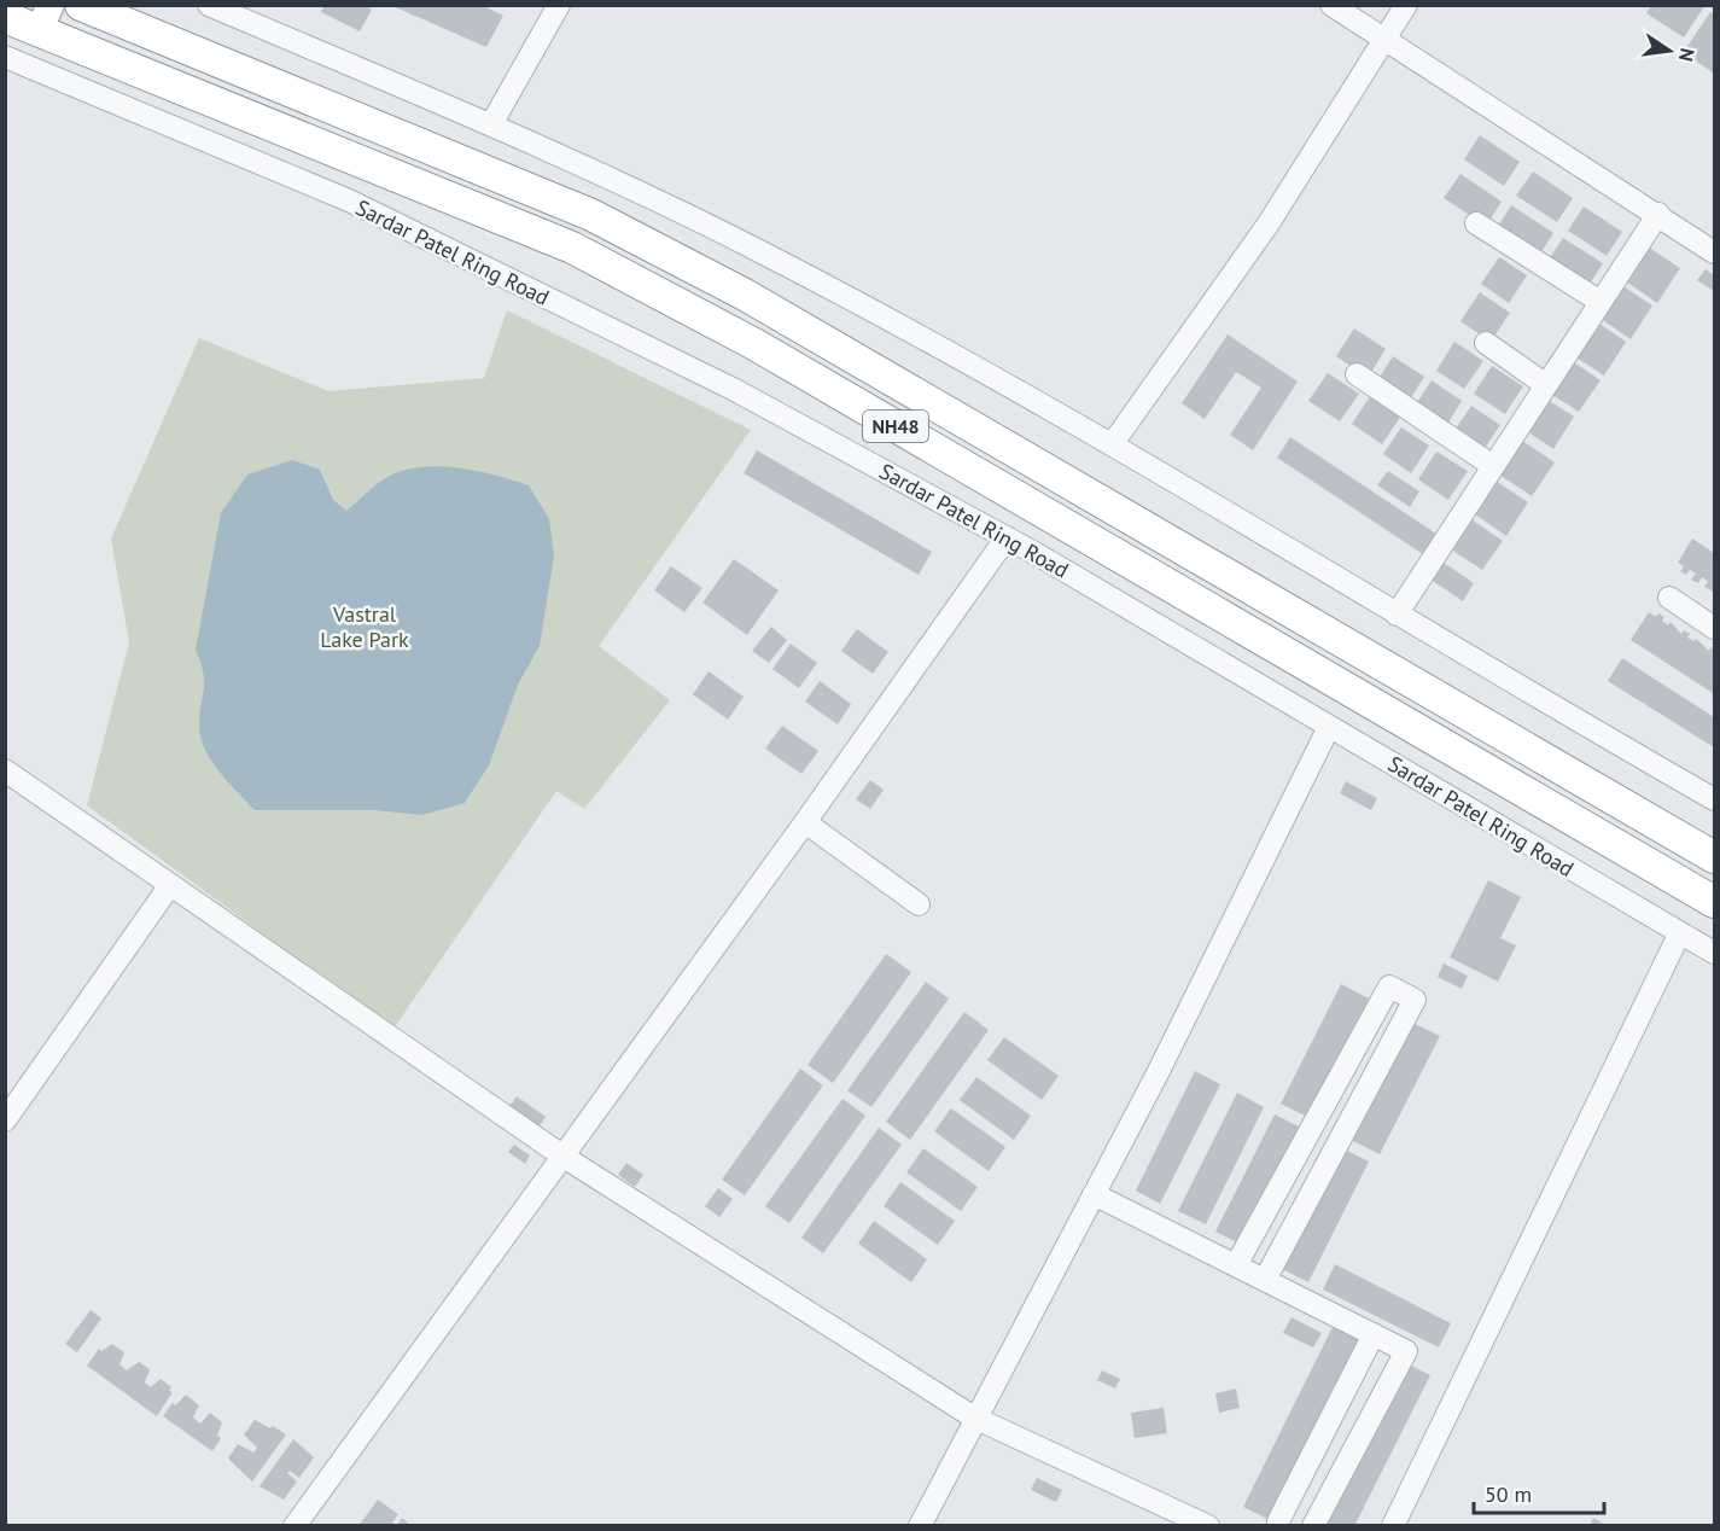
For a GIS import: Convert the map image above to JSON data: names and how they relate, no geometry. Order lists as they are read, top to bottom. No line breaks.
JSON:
{"streets":{"highway":["Sardar Patel Ring Road","NH48"]},"parks":["Vastral Lake Park"],"scale_bar":"50 m","north":"right"}
